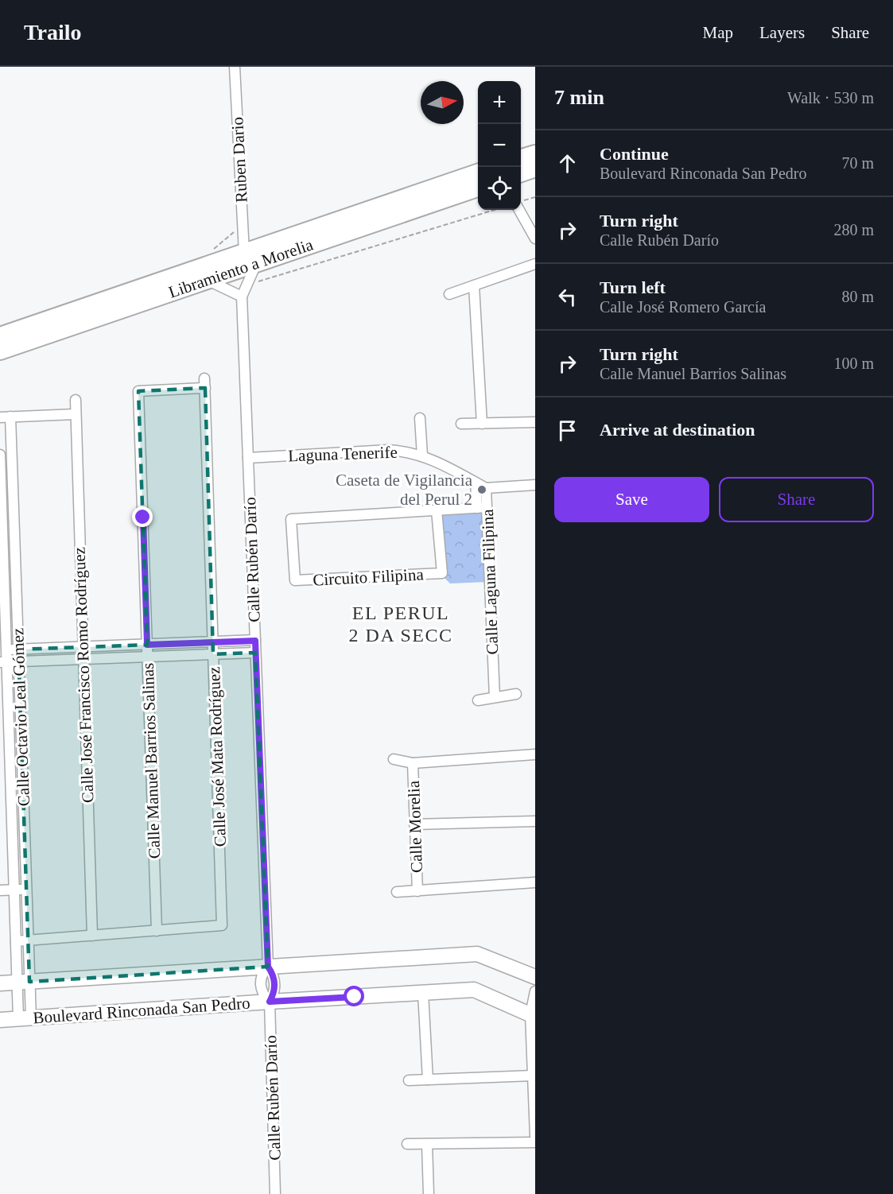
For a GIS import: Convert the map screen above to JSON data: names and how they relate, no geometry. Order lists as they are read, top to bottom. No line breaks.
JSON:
{"streets":{"highway":["Libramiento a Morelia"],"street":["Ruben Dario","Laguna Tenerife","Calle Rubén Darío","Circuito Filipina","Calle Laguna Filipina","Calle José Francisco Romo Rodríguez","Calle Octavio Leal Gómez","Calle José Mata Rodríguez","Calle Manuel Barrios Salinas","Calle Morelia","Boulevard Rinconada San Pedro"]},"crossings":[["Ruben Dario","Libramiento a Morelia"],["Ruben Dario","Calle Rubén Darío"],["Libramiento a Morelia","Calle Rubén Darío"],["Laguna Tenerife","Calle Rubén Darío"],["Laguna Tenerife","Calle Laguna Filipina"],["Calle Rubén Darío","Boulevard Rinconada San Pedro"],["Circuito Filipina","Calle Laguna Filipina"],["Calle Octavio Leal Gómez","Boulevard Rinconada San Pedro"],["Calle José Mata Rodríguez","Calle Manuel Barrios Salinas"]],"districts":["EL PERUL 2 DA SECC"],"places":["Caseta de Vigilancia del Perul 2"],"north":"right","page":{"header":"Trailo","nav":["Map","Layers","Share"],"heading":["7 min","Walk · 530 m"],"map_buttons":["+","−"],"list":[["Continue","Boulevard Rinconada San Pedro","70 m"],["Turn right","Calle Rubén Darío","280 m"],["Turn left","Calle José Romero García","80 m"],["Turn right","Calle Manuel Barrios Salinas","100 m"],"Arrive at destination"],"buttons":["Save","Share"]}}
